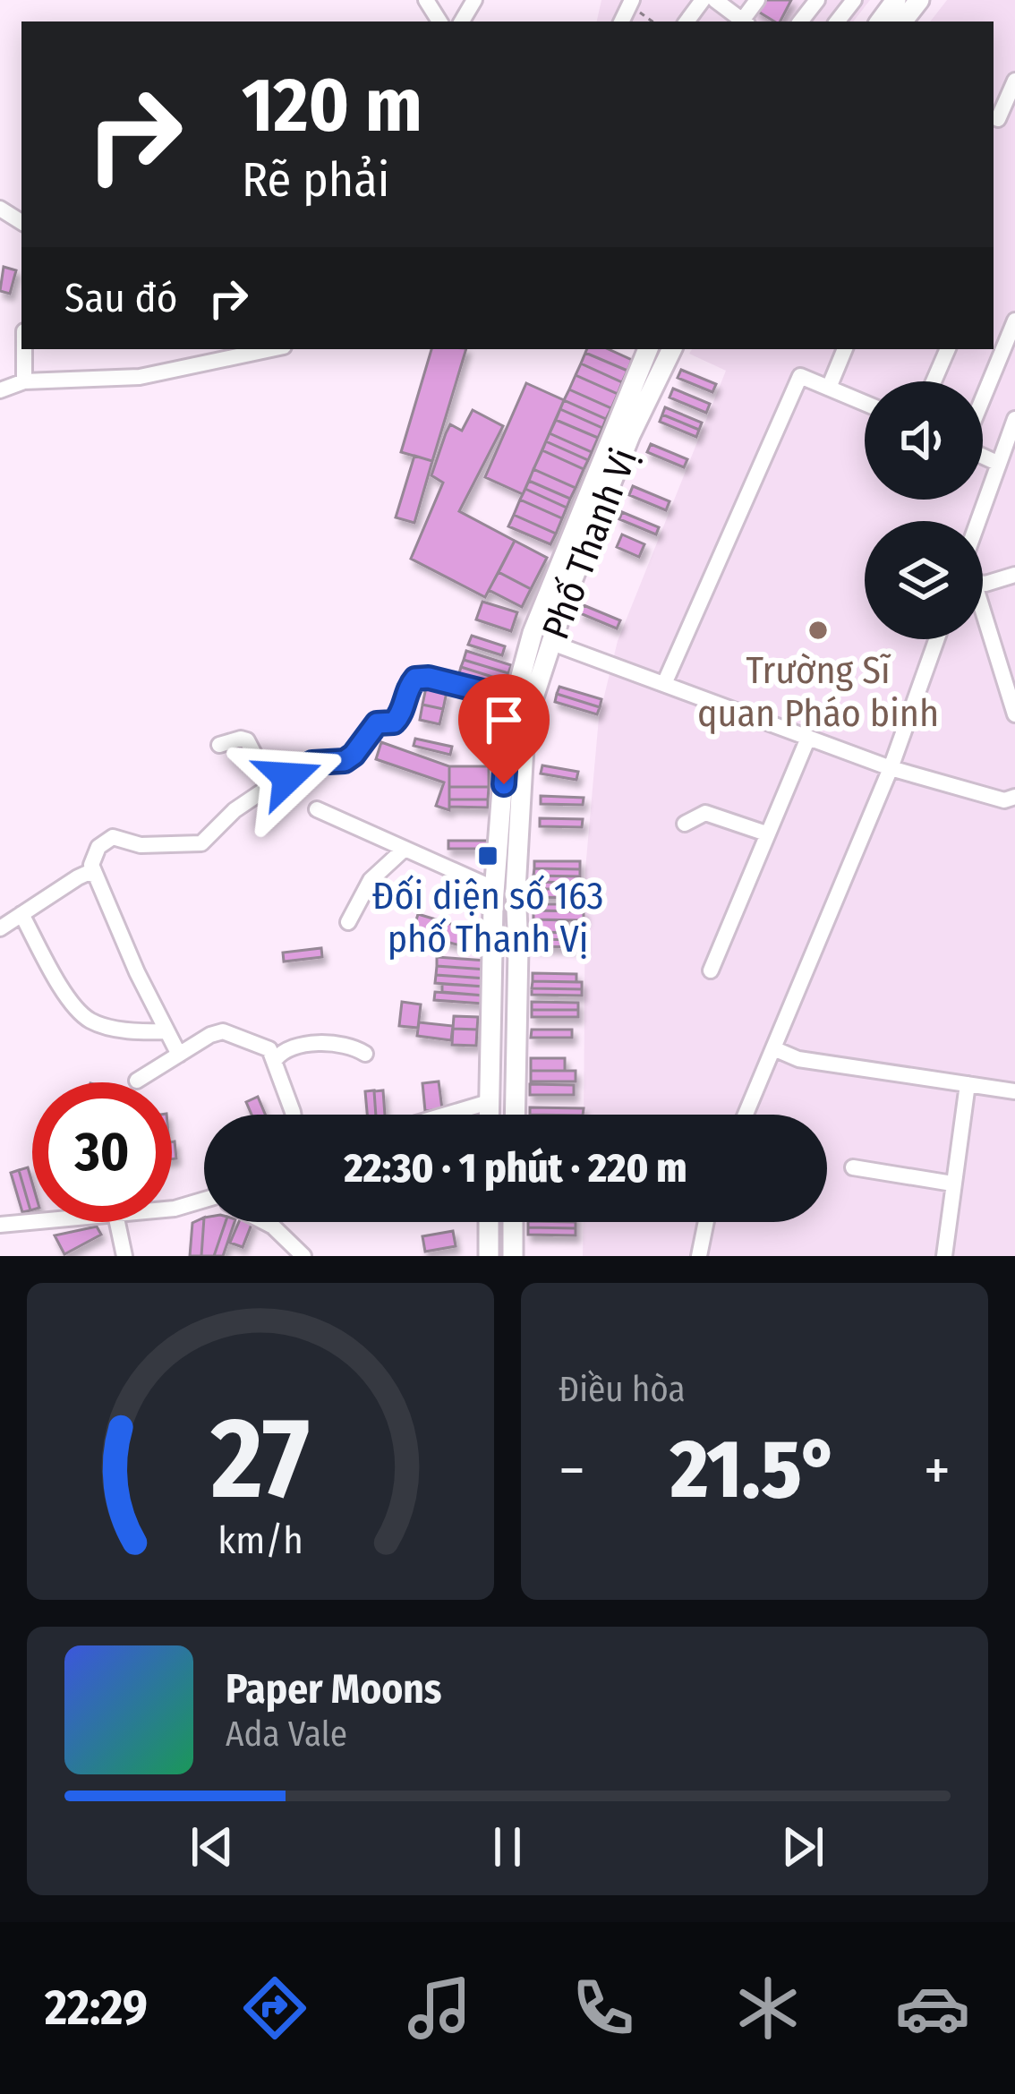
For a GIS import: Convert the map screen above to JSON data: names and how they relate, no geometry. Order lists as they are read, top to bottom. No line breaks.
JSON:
{"streets":{"main road":["Phố Thanh Vị"]},"places":{"other":["Trường Sĩ quan Pháo binh"],"transit":["Đối diện số 163 phố Thanh Vị"]},"page":{"turn":["120 m","Rẽ phải"],"then":"Sau đó","limit":"30","trip":"22:30 · 1 phút · 220 m","tile":"Điều hòa","heat":["−","21.5°","+"],"song":["Paper Moons","Ada Vale"],"tabs":"22:29","gauge":["27","km/h"]}}
